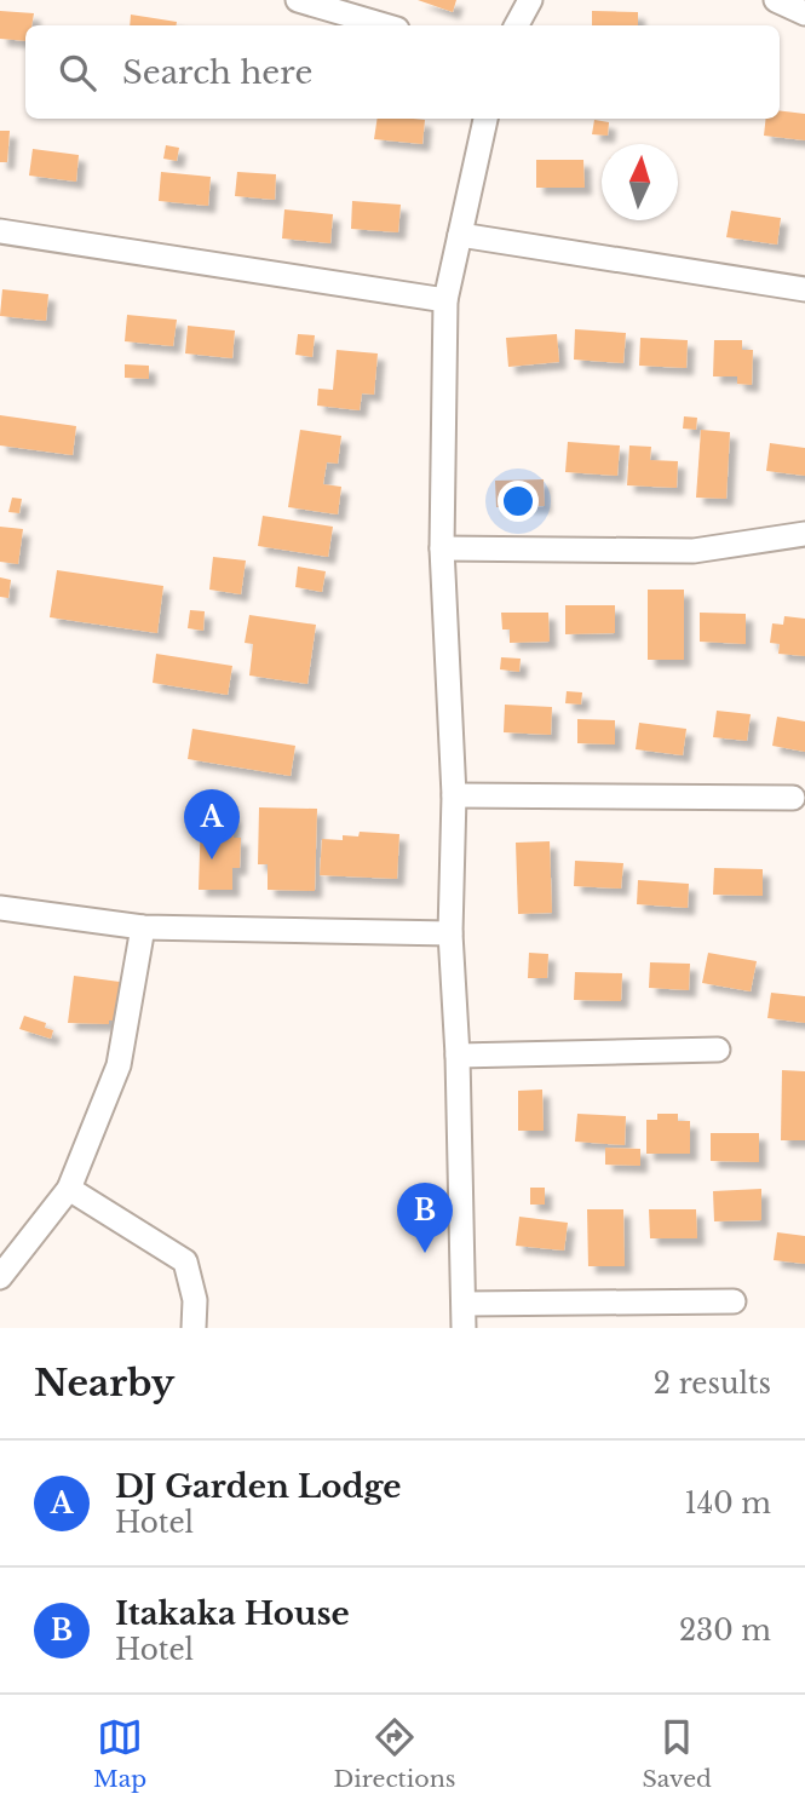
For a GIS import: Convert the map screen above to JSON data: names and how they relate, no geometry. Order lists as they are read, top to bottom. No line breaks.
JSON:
{"north":"top","page":{"search":"Search here","pins":["A","B"],"heading":["Nearby","2 results"],"list":[{"mark":"A","name":"DJ Garden Lodge","note":"Hotel","value":"140 m"},{"mark":"B","name":"Itakaka House","note":"Hotel","value":"230 m"}],"nav":["Map","Directions","Saved"]}}
